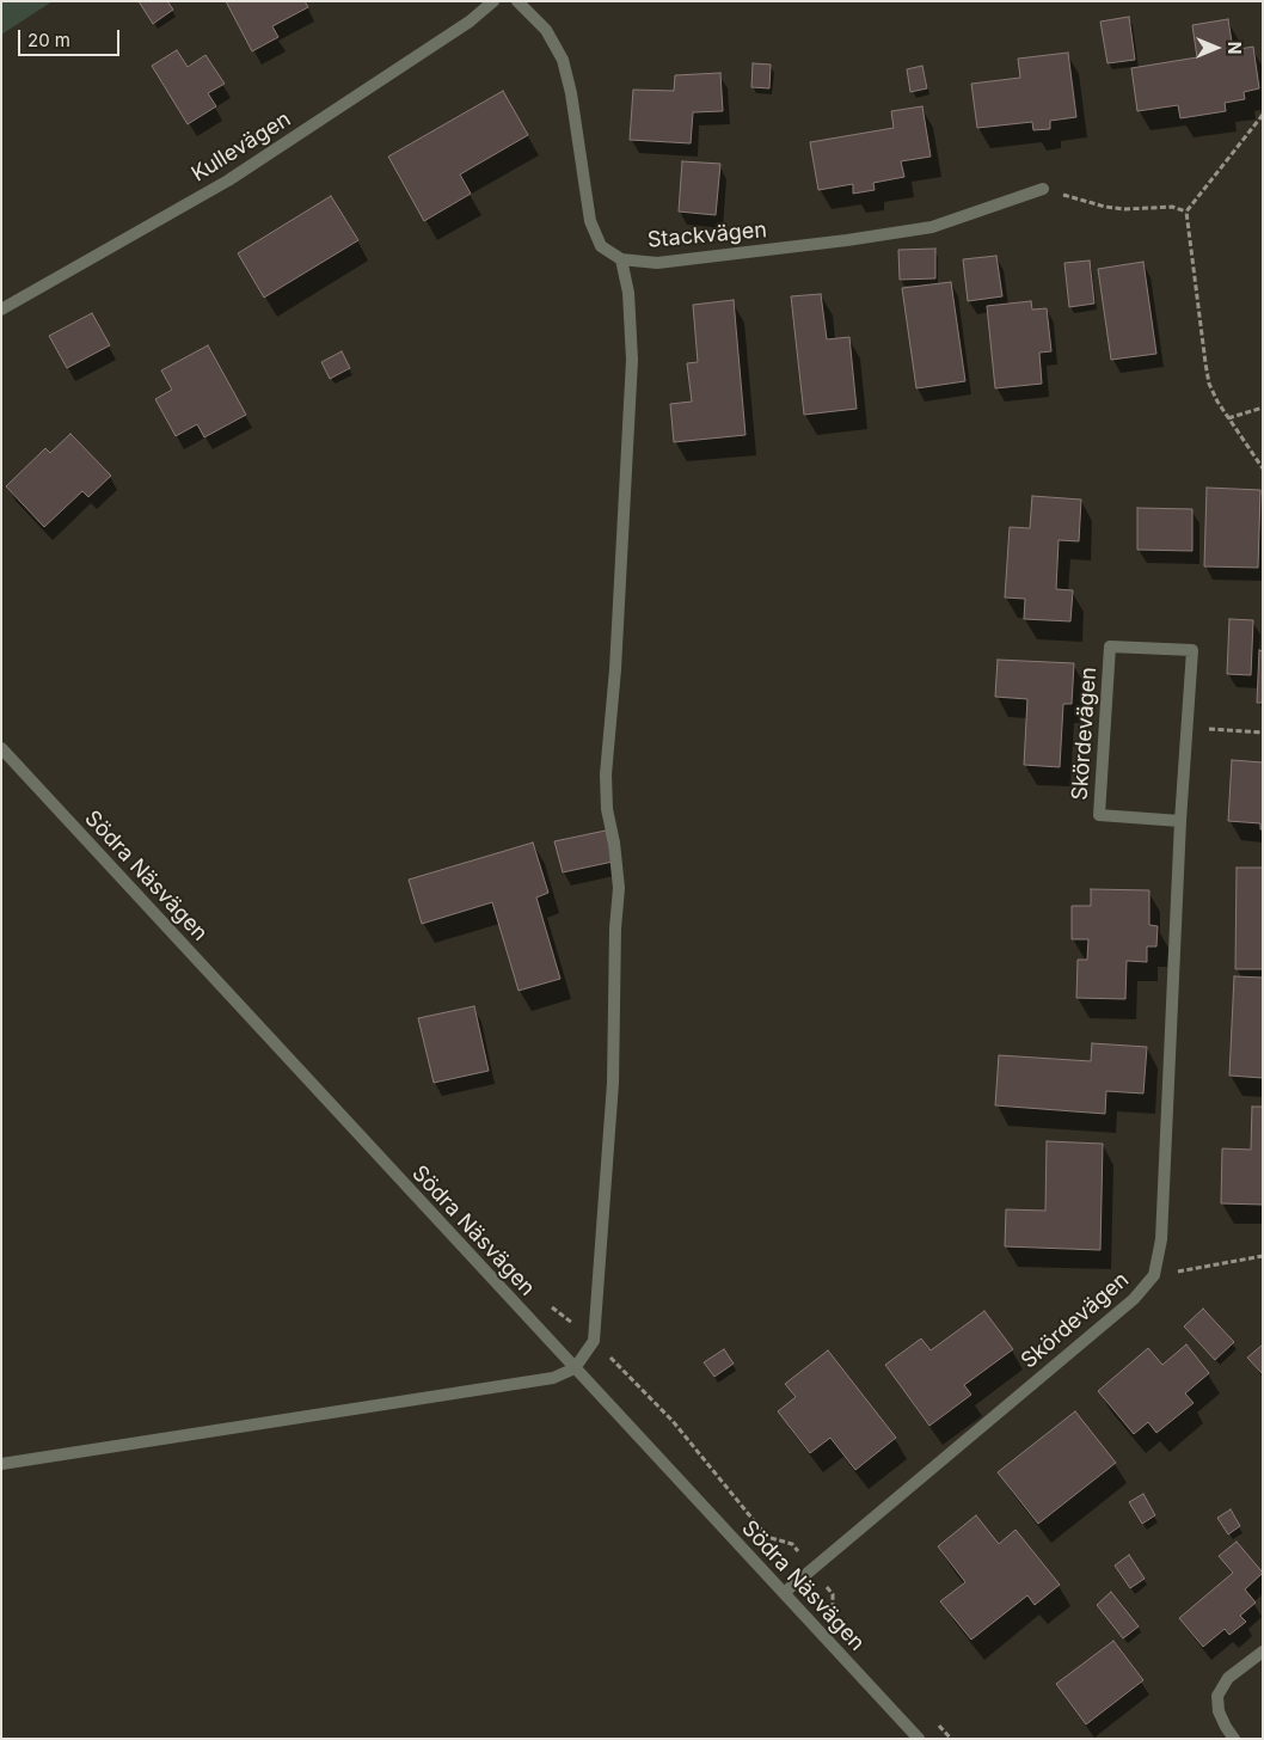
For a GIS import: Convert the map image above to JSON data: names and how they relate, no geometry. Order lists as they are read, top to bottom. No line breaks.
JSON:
{"streets":{"street":["Kullevägen","Stackvägen","Skördevägen","Södra Näsvägen"]},"crossings":[["Skördevägen","Södra Näsvägen"]],"scale_bar":"20 m","north":"right"}
